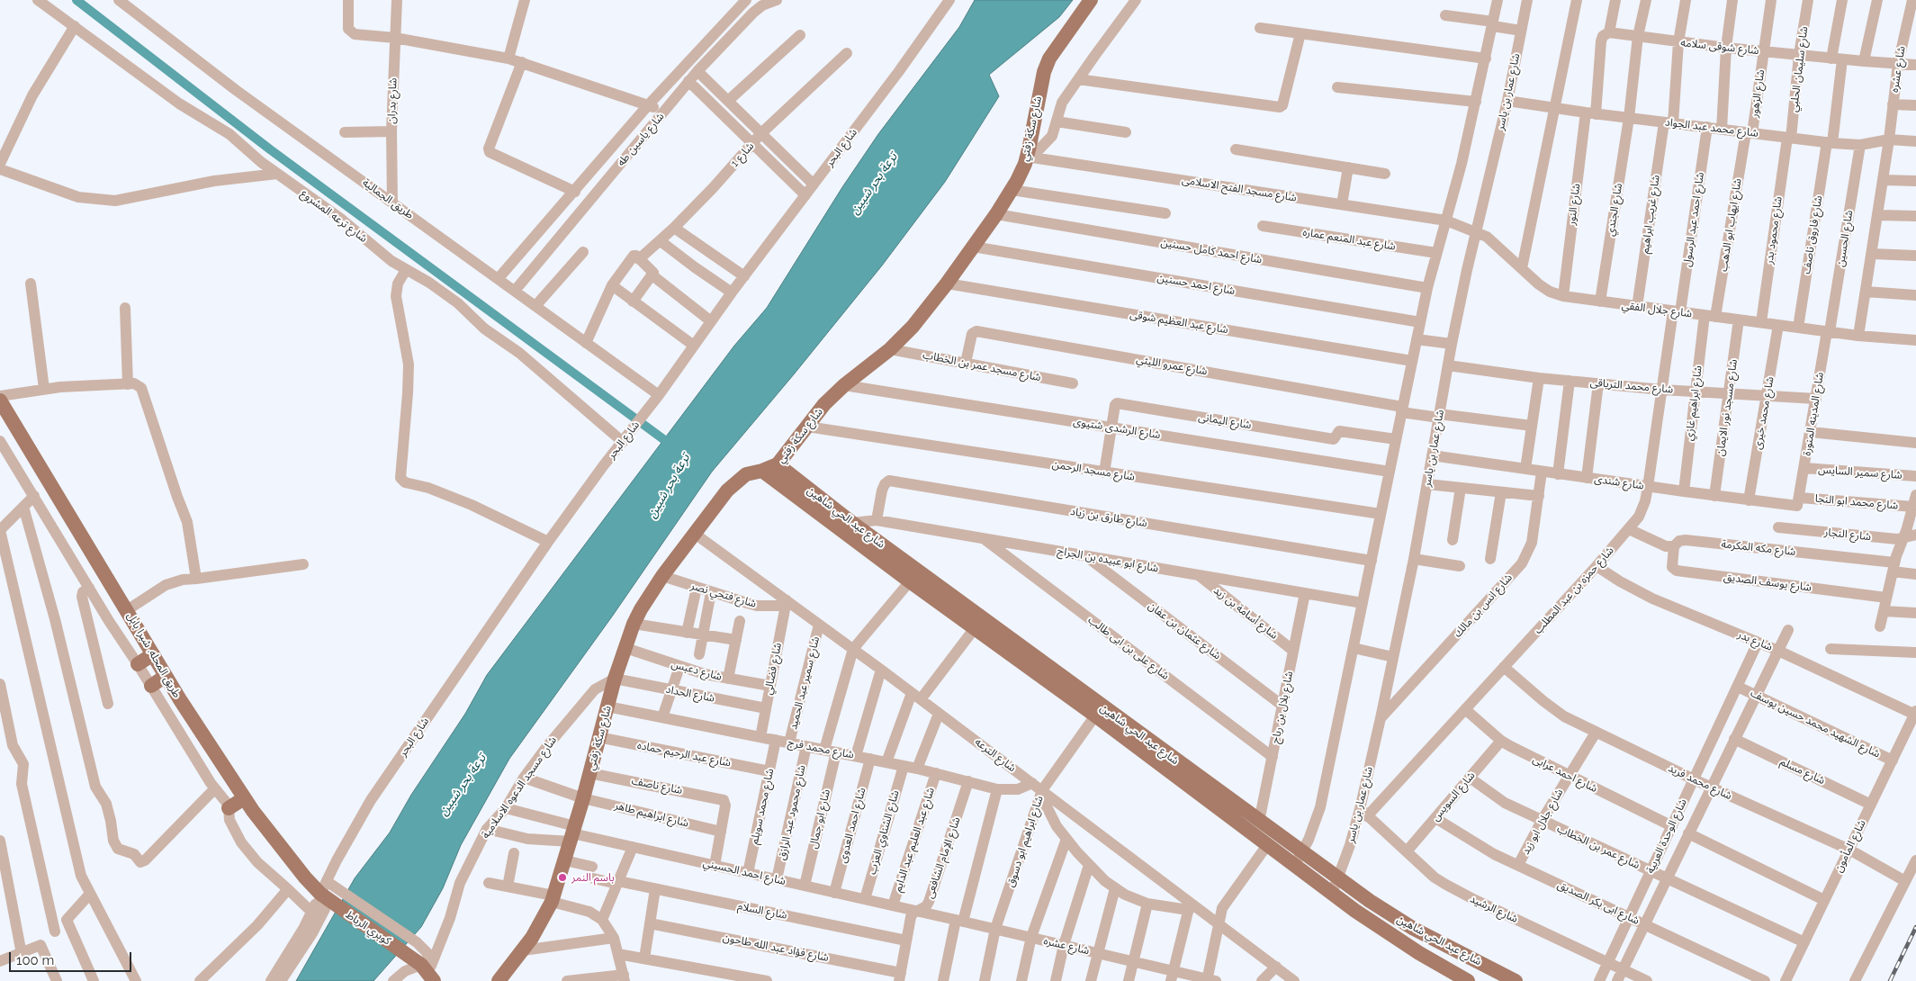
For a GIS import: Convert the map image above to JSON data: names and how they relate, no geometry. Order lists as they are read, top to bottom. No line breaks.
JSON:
{"streets":{"main road":["شارع سكة زفتي","شارع عبد الحي شاهين","طريق المحله, شبرا بابل","كوبري الرباط"],"street":["شارع شوقى سلامه","شارع سليمان الحلبي","شارع عشره","شارع عمار بن ياسر","شارع الزهور","شارع بدران","شارع محمد عبد الجواد","شارع ياسين طه","شارع البحر","شارع 1","شارع مسجد الفتح الاسلامى","طريق الجمالية","شارع النور","شارع الجندي","شارع غريب ابراهيم","شارع ترعه المشروع","شارع احمد عبد الرسول","شارع ايهاب ابو الدهب","شارع محمود بدر","شارع فاروق ناصف","شارع الحسين","شارع عبد المنعم عماره","شارع احمد كامل حسنين","شارع احمد حسنين","شارع جلال الفقي","شارع عبد العظيم شوقى","شارع عمرو الليثي","شارع مسجد عمر بن الخطاب","شارع محمد الترياقى","شارع ابراهيم غازي","شارع مسجد نور الايمان","شارع محمد خيرى","شارع المدينه المنورة","شارع اليمانى","شارع الرشدى شتيوى","شارع مسجد الرحمن","شارع سمير السايس","شارع شندى","شارع محمد ابو النجا","شارع طارق بن زياد","شارع النجار","شارع مكه المكرمة","شارع ابو عبيده بن الجراح","شارع يوسف الصديق","شارع حمزه بن عبد المطلب","شارع فتحي نصر","شارع انس بن مالك","شارع أسامة بن زيد","شارع عثمان بن عفان","شارع بدر","شارع على بن ابى طالب","شارع فضالي","شارع دعبس","شارع سمير عبد الحميد","شارع الحداد","شارع بلال بن رباح","شارع الشهيد محمد حسين يوسف","شارع محمد فرج","شارع عبد الرحيم حماده","شارع الترعه","شارع مسلم","شارع احمد عرابى","شارع محمد فريد","شارع ناصف","شارع مسجد الدعوه الاسلامية","شارع السويس","شارع محمد سويلم","شارع محمود عبد الرازق","شارع ابراهيم طاهر","شارع ابو جمال","شارع جلال ابو زيد","شارع احمد العدوى","شارع الشناوي العزب","شارع الوحدة العربية","شارع عبد العليم عبد الدايم","شارع ابراهيم ابو دسوق","شارع المأمون","شارع عمر بن الخطاب","شارع الإمام الشافعى","شارع احمد الحسيني","شارع ابى بكر الصديق","شارع الرشيد","شارع السلام","شارع فؤاد عبد الله طاحون"]},"crossings":[["شارع شوقى سلامه","شارع سليمان الحلبي"],["شارع شوقى سلامه","شارع عشره"],["شارع شوقى سلامه","شارع الزهور"],["شارع شوقى سلامه","شارع الجندي"],["شارع شوقى سلامه","شارع غريب ابراهيم"],["شارع شوقى سلامه","شارع فاروق ناصف"],["شارع سليمان الحلبي","شارع محمد عبد الجواد"],["شارع سليمان الحلبي","شارع محمود بدر"],["شارع عشره","شارع محمد عبد الجواد"],["شارع عشره","شارع جلال الفقي"],["شارع عشره","شارع ابراهيم ابو دسوق"],["شارع عشره","شارع الإمام الشافعى"],["شارع عشره","شارع احمد الحسيني"],["شارع عمار بن ياسر","شارع محمد عبد الجواد"],["شارع عمار بن ياسر","شارع مسجد الفتح الاسلامى"],["شارع عمار بن ياسر","شارع جلال الفقي"],["شارع عمار بن ياسر","شارع عمرو الليثي"],["شارع عمار بن ياسر","شارع محمد الترياقى"],["شارع عمار بن ياسر","شارع شندى"],["شارع عمار بن ياسر","شارع عبد الحي شاهين"],["شارع عمار بن ياسر","شارع حمزه بن عبد المطلب"],["شارع عمار بن ياسر","شارع انس بن مالك"],["شارع عمار بن ياسر","شارع الرشيد"],["شارع الزهور","شارع محمد عبد الجواد"],["شارع الزهور","شارع ايهاب ابو الدهب"],["شارع بدران","طريق الجمالية"],["شارع محمد عبد الجواد","شارع النور"],["شارع محمد عبد الجواد","شارع الجندي"],["شارع محمد عبد الجواد","شارع غريب ابراهيم"],["شارع محمد عبد الجواد","شارع احمد عبد الرسول"],["شارع محمد عبد الجواد","شارع ايهاب ابو الدهب"],["شارع محمد عبد الجواد","شارع محمود بدر"],["شارع محمد عبد الجواد","شارع فاروق ناصف"],["شارع محمد عبد الجواد","شارع الحسين"],["شارع سكة زفتي","شارع مسجد الفتح الاسلامى"],["شارع سكة زفتي","شارع احمد كامل حسنين"],["شارع سكة زفتي","شارع احمد حسنين"],["شارع سكة زفتي","شارع عبد العظيم شوقى"],["شارع سكة زفتي","شارع مسجد عمر بن الخطاب"],["شارع سكة زفتي","شارع الرشدى شتيوى"],["شارع سكة زفتي","شارع مسجد الرحمن"],["شارع سكة زفتي","شارع عبد الحي شاهين"],["شارع سكة زفتي","شارع فتحي نصر"],["شارع سكة زفتي","شارع دعبس"],["شارع سكة زفتي","شارع الحداد"],["شارع سكة زفتي","شارع محمد فرج"],["شارع سكة زفتي","شارع عبد الرحيم حماده"],["شارع سكة زفتي","شارع الترعه"],["شارع سكة زفتي","شارع ناصف"],["شارع سكة زفتي","شارع مسجد الدعوه الاسلامية"],["شارع سكة زفتي","شارع ابراهيم طاهر"],["شارع سكة زفتي","شارع احمد الحسيني"],["شارع ياسين طه","طريق الجمالية"],["شارع البحر","طريق الجمالية"],["شارع البحر","شارع ترعه المشروع"],["شارع البحر","طريق المحله, شبرا بابل"],["شارع البحر","كوبري الرباط"],["شارع مسجد الفتح الاسلامى","شارع جلال الفقي"],["شارع النور","شارع جلال الفقي"],["شارع الجندي","شارع جلال الفقي"],["شارع غريب ابراهيم","شارع جلال الفقي"],["شارع احمد عبد الرسول","شارع جلال الفقي"],["شارع احمد عبد الرسول","شارع حمزه بن عبد المطلب"],["شارع ايهاب ابو الدهب","شارع جلال الفقي"],["شارع ايهاب ابو الدهب","شارع ابراهيم غازي"],["شارع محمود بدر","شارع جلال الفقي"],["شارع فاروق ناصف","شارع جلال الفقي"],["شارع الحسين","شارع جلال الفقي"],["شارع الحسين","شارع المدينه المنورة"],["شارع جلال الفقي","شارع ابراهيم غازي"],["شارع جلال الفقي","شارع مسجد نور الايمان"],["شارع جلال الفقي","شارع محمد خيرى"],["شارع جلال الفقي","شارع المدينه المنورة"],["شارع جلال الفقي","شارع حمزه بن عبد المطلب"],["شارع عمرو الليثي","شارع مسجد عمر بن الخطاب"],["شارع محمد الترياقى","شارع ابراهيم غازي"],["شارع محمد الترياقى","شارع مسجد نور الايمان"],["شارع محمد الترياقى","شارع محمد خيرى"],["شارع محمد الترياقى","شارع المدينه المنورة"],["شارع محمد الترياقى","شارع حمزه بن عبد المطلب"],["شارع ابراهيم غازي","شارع شندى"],["شارع مسجد نور الايمان","شارع شندى"],["شارع محمد خيرى","شارع شندى"],["شارع المدينه المنورة","شارع سمير السايس"],["شارع المدينه المنورة","شارع شندى"],["شارع المدينه المنورة","شارع محمد ابو النجا"],["شارع اليمانى","شارع الرشدى شتيوى"],["شارع اليمانى","شارع مسجد الرحمن"],["شارع شندى","شارع محمد ابو النجا"],["شارع شندى","شارع حمزه بن عبد المطلب"],["شارع شندى","شارع انس بن مالك"],["شارع عبد الحي شاهين","شارع ابو عبيده بن الجراح"],["شارع عبد الحي شاهين","شارع بلال بن رباح"],["شارع عبد الحي شاهين","شارع ابراهيم ابو دسوق"],["شارع طارق بن زياد","شارع ابو عبيده بن الجراح"],["شارع مكه المكرمة","شارع يوسف الصديق"],["شارع مكه المكرمة","شارع حمزه بن عبد المطلب"],["شارع ابو عبيده بن الجراح","شارع أسامة بن زيد"],["شارع ابو عبيده بن الجراح","شارع عثمان بن عفان"],["شارع ابو عبيده بن الجراح","شارع على بن ابى طالب"],["شارع ابو عبيده بن الجراح","شارع بلال بن رباح"],["شارع حمزه بن عبد المطلب","شارع بدر"],["شارع حمزه بن عبد المطلب","شارع احمد عرابى"],["شارع حمزه بن عبد المطلب","شارع محمد فريد"],["شارع حمزه بن عبد المطلب","شارع الرشيد"],["شارع فتحي نصر","شارع فضالي"],["شارع فتحي نصر","شارع الترعه"],["شارع أسامة بن زيد","شارع بلال بن رباح"],["شارع عثمان بن عفان","شارع بلال بن رباح"],["شارع بدر","شارع الوحدة العربية"],["شارع بدر","شارع المأمون"],["شارع على بن ابى طالب","شارع بلال بن رباح"],["طريق المحله, شبرا بابل","كوبري الرباط"],["شارع فضالي","شارع دعبس"],["شارع فضالي","شارع الحداد"],["شارع فضالي","شارع محمد فرج"],["شارع فضالي","شارع الترعه"],["شارع سمير عبد الحميد","شارع محمد فرج"],["شارع سمير عبد الحميد","شارع الترعه"],["شارع الحداد","شارع مسجد الدعوه الاسلامية"],["شارع الشهيد محمد حسين يوسف","شارع الوحدة العربية"],["شارع الشهيد محمد حسين يوسف","شارع المأمون"],["شارع محمد فرج","شارع الترعه"],["شارع محمد فرج","شارع محمد سويلم"],["شارع محمد فرج","شارع محمود عبد الرازق"],["شارع محمد فرج","شارع ابو جمال"],["شارع محمد فرج","شارع احمد العدوى"],["شارع محمد فرج","شارع الشناوي العزب"],["شارع محمد فرج","شارع عبد العليم عبد الدايم"],["شارع محمد فرج","شارع الإمام الشافعى"],["شارع عبد الرحيم حماده","شارع محمد سويلم"],["شارع الترعه","شارع ابراهيم ابو دسوق"],["شارع مسلم","شارع الوحدة العربية"],["شارع مسلم","شارع المأمون"],["شارع احمد عرابى","شارع السويس"],["شارع احمد عرابى","شارع جلال ابو زيد"],["شارع احمد عرابى","شارع الوحدة العربية"],["شارع محمد فريد","شارع جلال ابو زيد"],["شارع محمد فريد","شارع الوحدة العربية"],["شارع محمد فريد","شارع المأمون"],["شارع ناصف","شارع ابراهيم طاهر"],["شارع مسجد الدعوه الاسلامية","شارع ابراهيم طاهر"],["شارع مسجد الدعوه الاسلامية","كوبري الرباط"],["شارع السويس","شارع عمر بن الخطاب"],["شارع السويس","شارع ابى بكر الصديق"],["شارع السويس","شارع الرشيد"],["شارع محمد سويلم","شارع احمد الحسيني"],["شارع محمود عبد الرازق","شارع احمد الحسيني"],["شارع ابو جمال","شارع احمد الحسيني"],["شارع جلال ابو زيد","شارع عمر بن الخطاب"],["شارع جلال ابو زيد","شارع ابى بكر الصديق"],["شارع احمد العدوى","شارع احمد الحسيني"],["شارع الشناوي العزب","شارع احمد الحسيني"],["شارع الوحدة العربية","شارع عمر بن الخطاب"],["شارع الوحدة العربية","شارع ابى بكر الصديق"],["شارع الوحدة العربية","شارع الرشيد"],["شارع عبد العليم عبد الدايم","شارع احمد الحسيني"],["شارع المأمون","شارع عمر بن الخطاب"],["شارع الإمام الشافعى","شارع احمد الحسيني"],["شارع الإمام الشافعى","شارع السلام"],["شارع الإمام الشافعى","شارع فؤاد عبد الله طاحون"]],"water":["ترعة بحر شبين"],"places":["باسم النمر"],"scale_bar":"100 m"}
